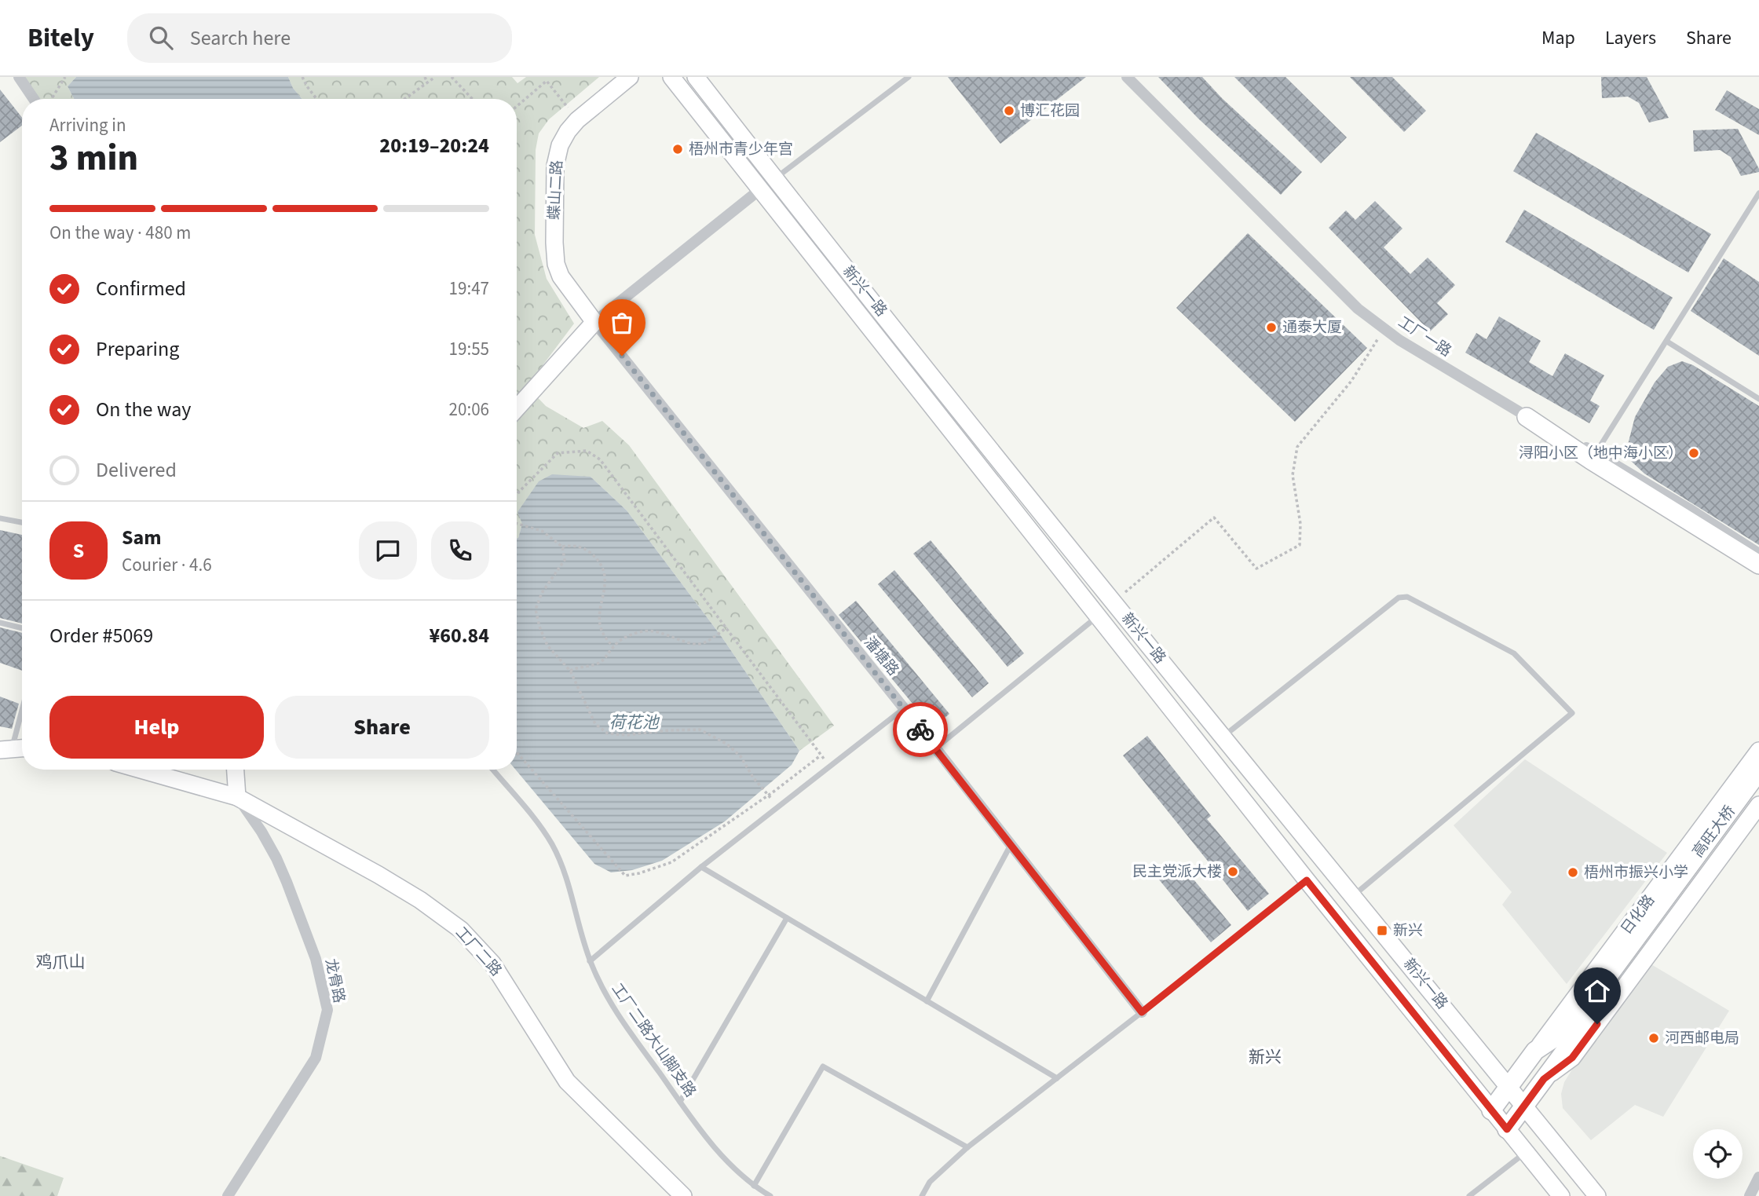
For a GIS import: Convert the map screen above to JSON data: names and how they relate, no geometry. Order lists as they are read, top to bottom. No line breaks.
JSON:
{"streets":{"main road":["蝶山二路","新兴一路","高旺大桥","日化路","工厂二路"],"street":["工厂一路","潘塘路","龙骨路"],"lane":["工厂二路大山脚支路"]},"crossings":[["蝶山二路","潘塘路"],["新兴一路","日化路"],["高旺大桥","日化路"],["工厂二路","龙骨路"]],"districts":["鸡爪山","新兴"],"water":["荷花池"],"places":{"other":["博汇花园","梧州市青少年宫","通泰大厦","浔阳小区（地中海小区）","民主党派大楼","梧州市振兴小学","河西邮电局"],"transit":["新兴"]},"page":{"header":"Bitely","search":"Search here","nav":["Map","Layers","Share"],"heading":["3 min","Arriving in","20:19–20:24"],"panel":["Sam","Courier · 4.6","Order #5069","¥60.84"],"bar":"On the way · 480 m","list":[["Confirmed","19:47"],["Preparing","19:55"],["On the way","20:06"],"Delivered"],"round":"S","buttons":["Help","Share"]}}
